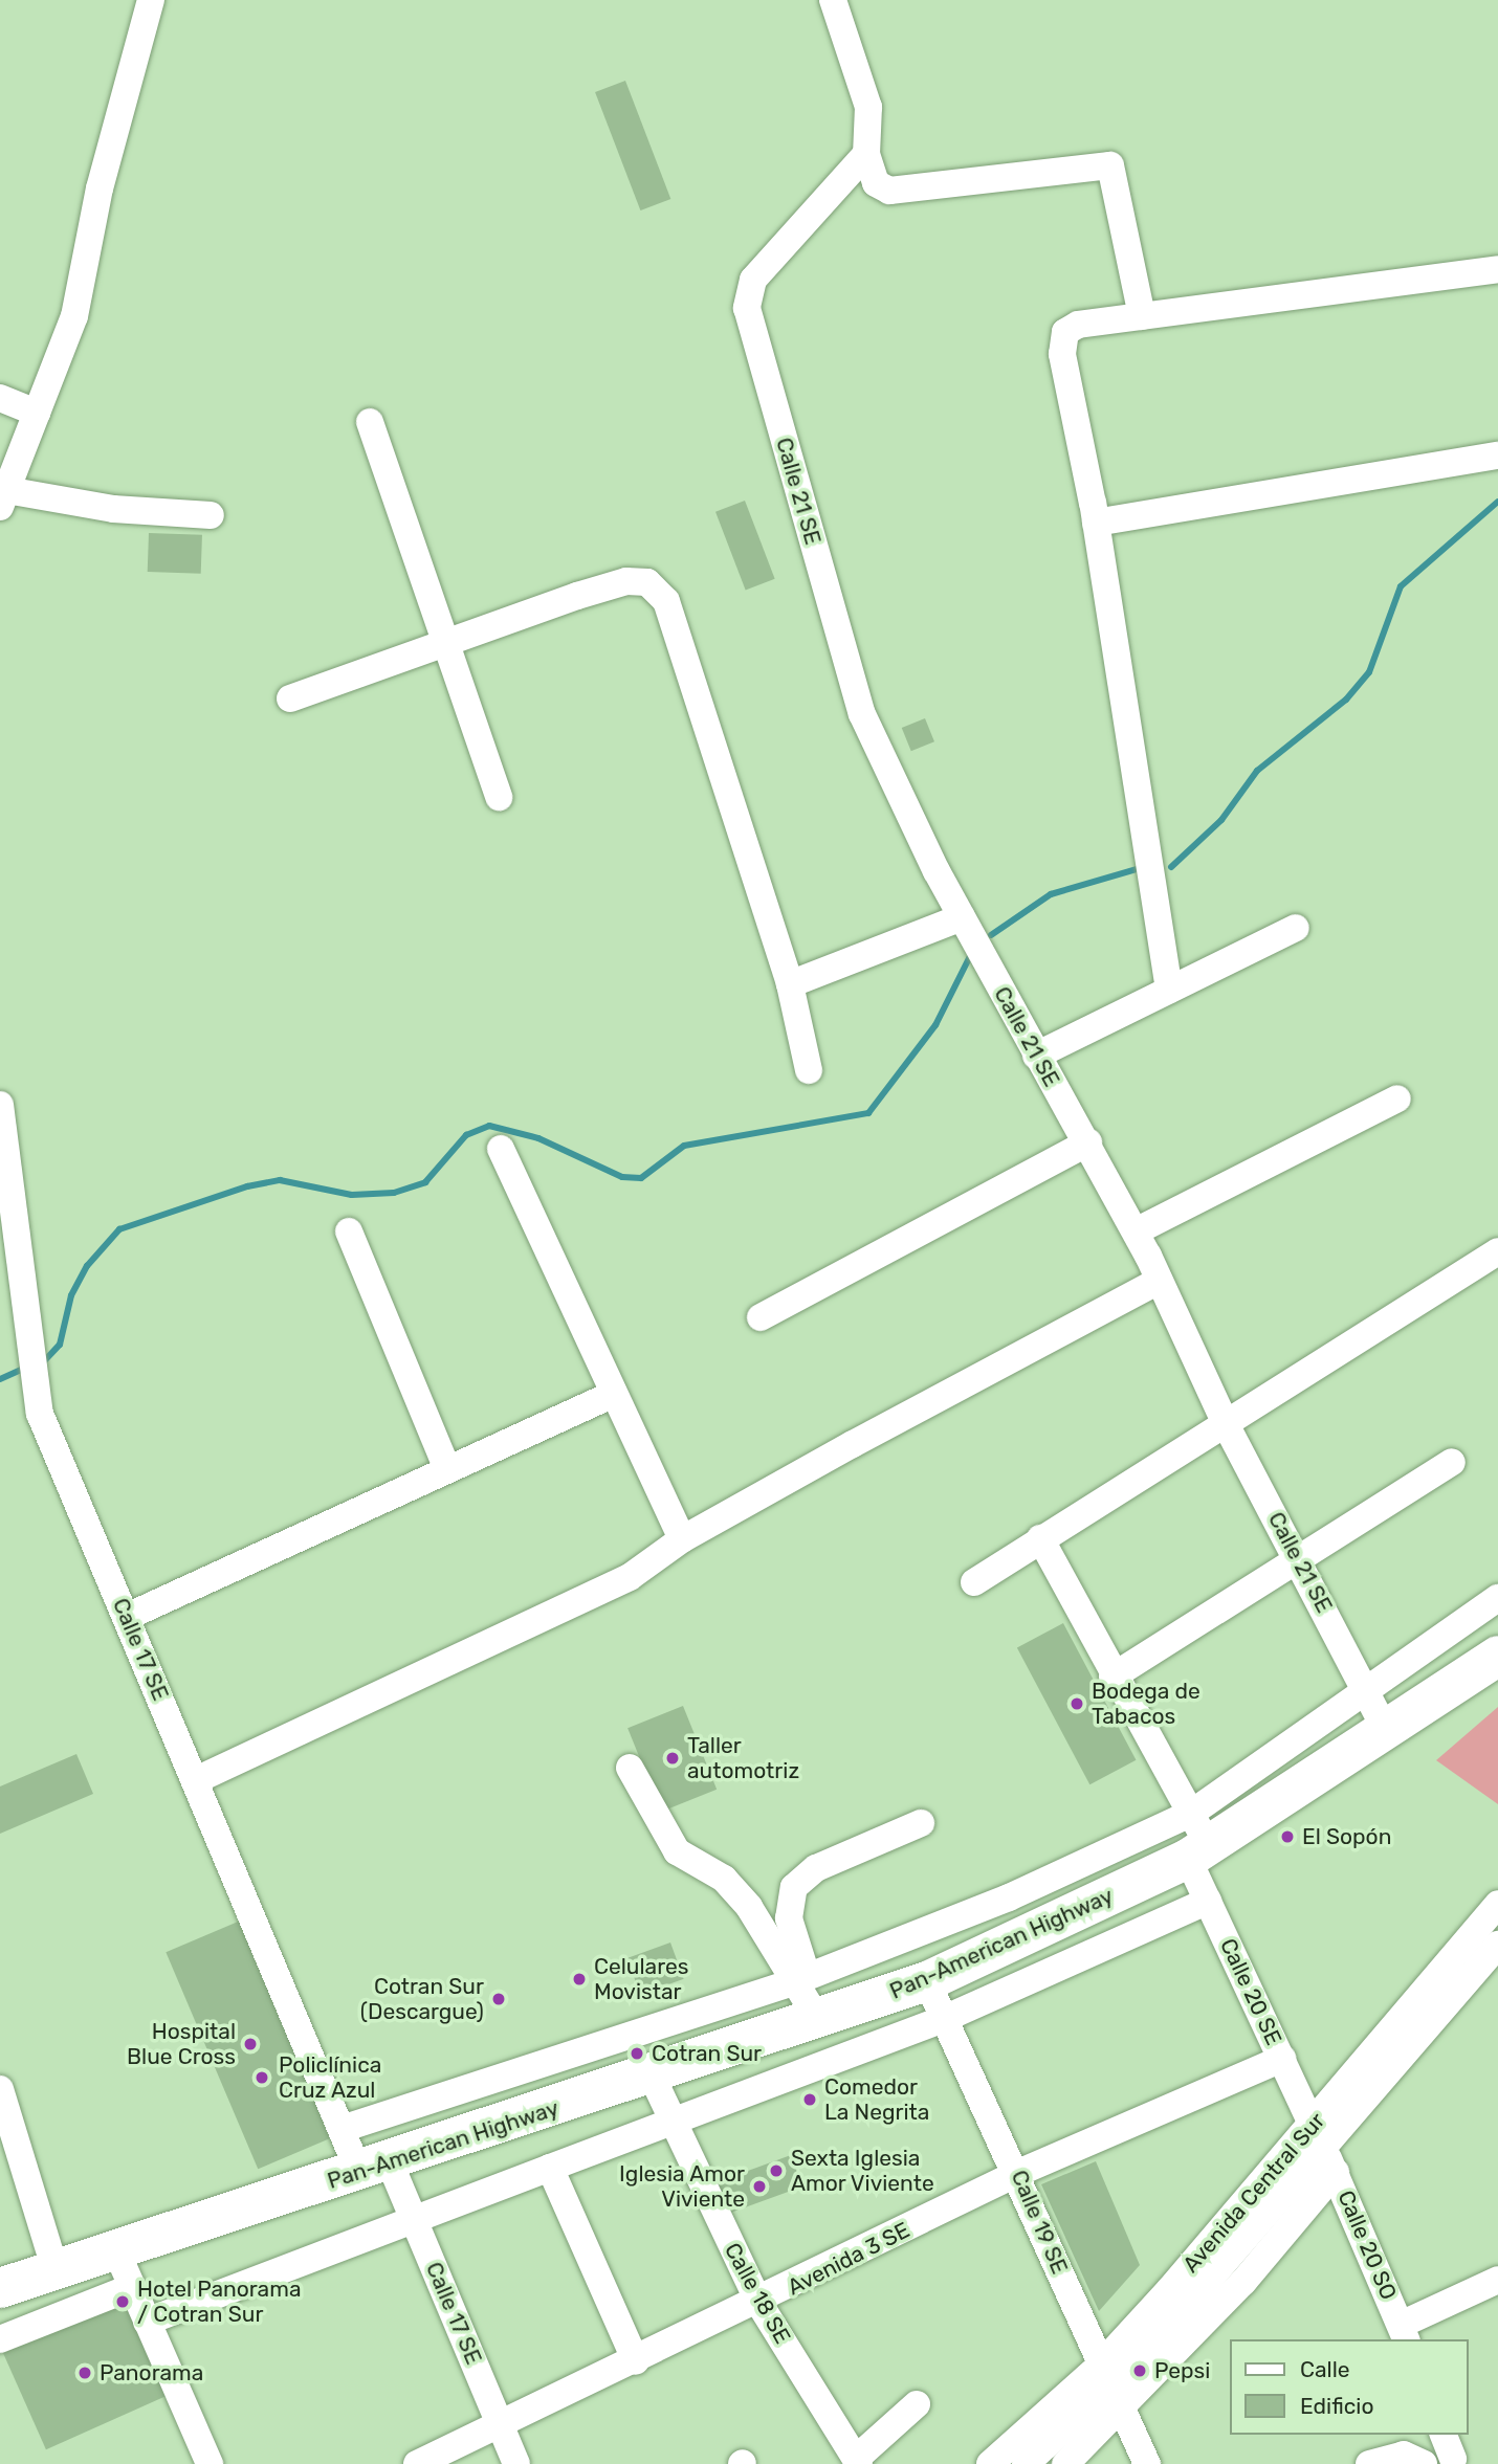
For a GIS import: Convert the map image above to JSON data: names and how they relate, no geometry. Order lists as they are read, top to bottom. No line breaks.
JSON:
{"streets":{"highway":["Pan-American Highway"],"street":["Calle 21 SE","Calle 17 SE","Calle 20 SE","Avenida Central Sur","Calle 19 SE","Calle 20 SO","Avenida 3 SE","Calle 18 SE"]},"crossings":[["Calle 21 SE","Pan-American Highway"],["Calle 17 SE","Pan-American Highway"],["Calle 17 SE","Avenida 3 SE"],["Pan-American Highway","Calle 20 SE"],["Pan-American Highway","Calle 19 SE"],["Pan-American Highway","Calle 18 SE"],["Calle 20 SE","Avenida Central Sur"],["Calle 20 SE","Calle 20 SO"],["Calle 20 SE","Avenida 3 SE"],["Avenida Central Sur","Calle 19 SE"],["Avenida Central Sur","Calle 20 SO"],["Calle 19 SE","Avenida 3 SE"],["Avenida 3 SE","Calle 18 SE"]],"places":["Bodega de Tabacos","Taller automotriz","El Sopón","Celulares Movistar","Cotran Sur (Descargue)","Hospital Blue Cross","Cotran Sur","Policlínica Cruz Azul","Comedor La Negrita","Sexta Iglesia Amor Viviente","Iglesia Amor Viviente","Hotel Panorama / Cotran Sur","Pepsi","Panorama"],"legend":["Calle","Edificio"]}
